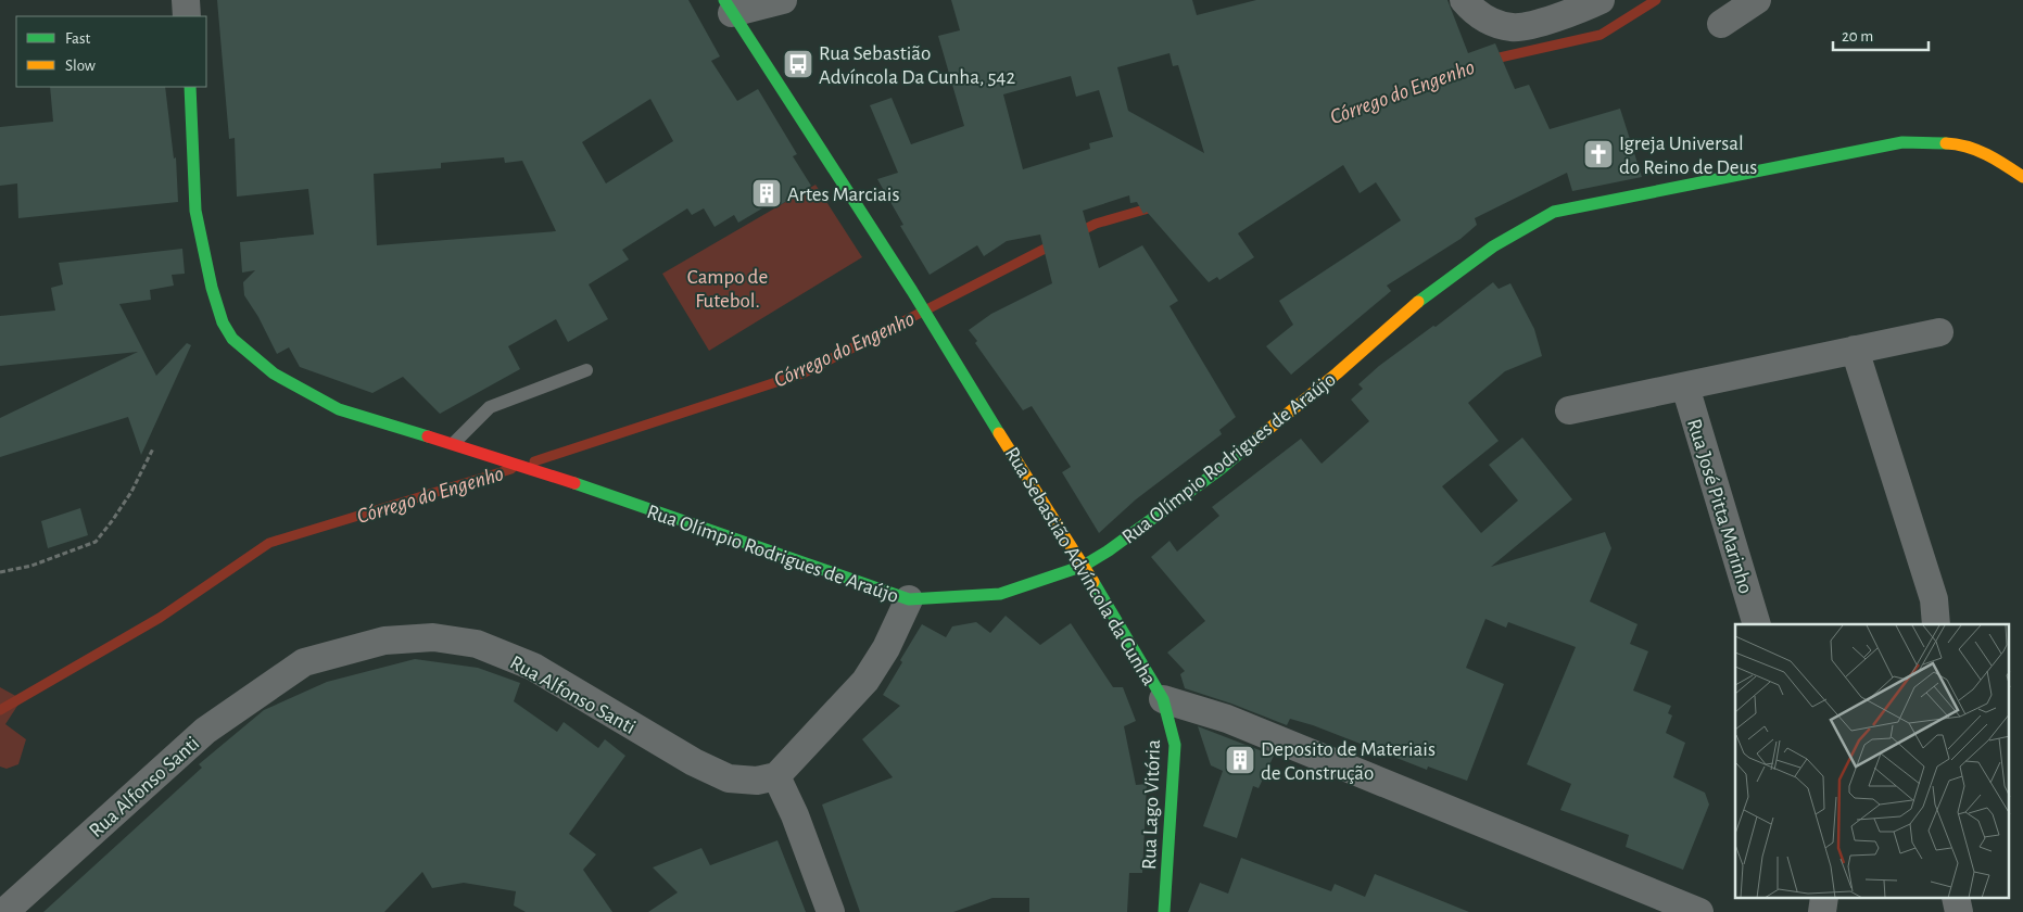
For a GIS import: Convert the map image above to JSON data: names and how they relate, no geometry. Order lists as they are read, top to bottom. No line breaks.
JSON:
{"streets":{"street":["Rua Olímpio Rodrigues de Araújo","Rua José Pitta Marinho","Rua Sebastião Advíncola da Cunha","Rua Alfonso Santi","Rua Lago Vitória"]},"crossings":[["Rua Olímpio Rodrigues de Araújo","Rua Sebastião Advíncola da Cunha"],["Rua Sebastião Advíncola da Cunha","Rua Lago Vitória"]],"water":["Córrego do Engenho"],"parks":["Campo de Futebol."],"places":{"bus stop":["Rua Sebastião Advíncola Da Cunha, 542"],"church":["Igreja Universal do Reino de Deus"],"building":["Artes Marciais","Deposito de Materiais de Construção"]},"legend":["Fast","Slow"],"scale_bar":"20 m"}
